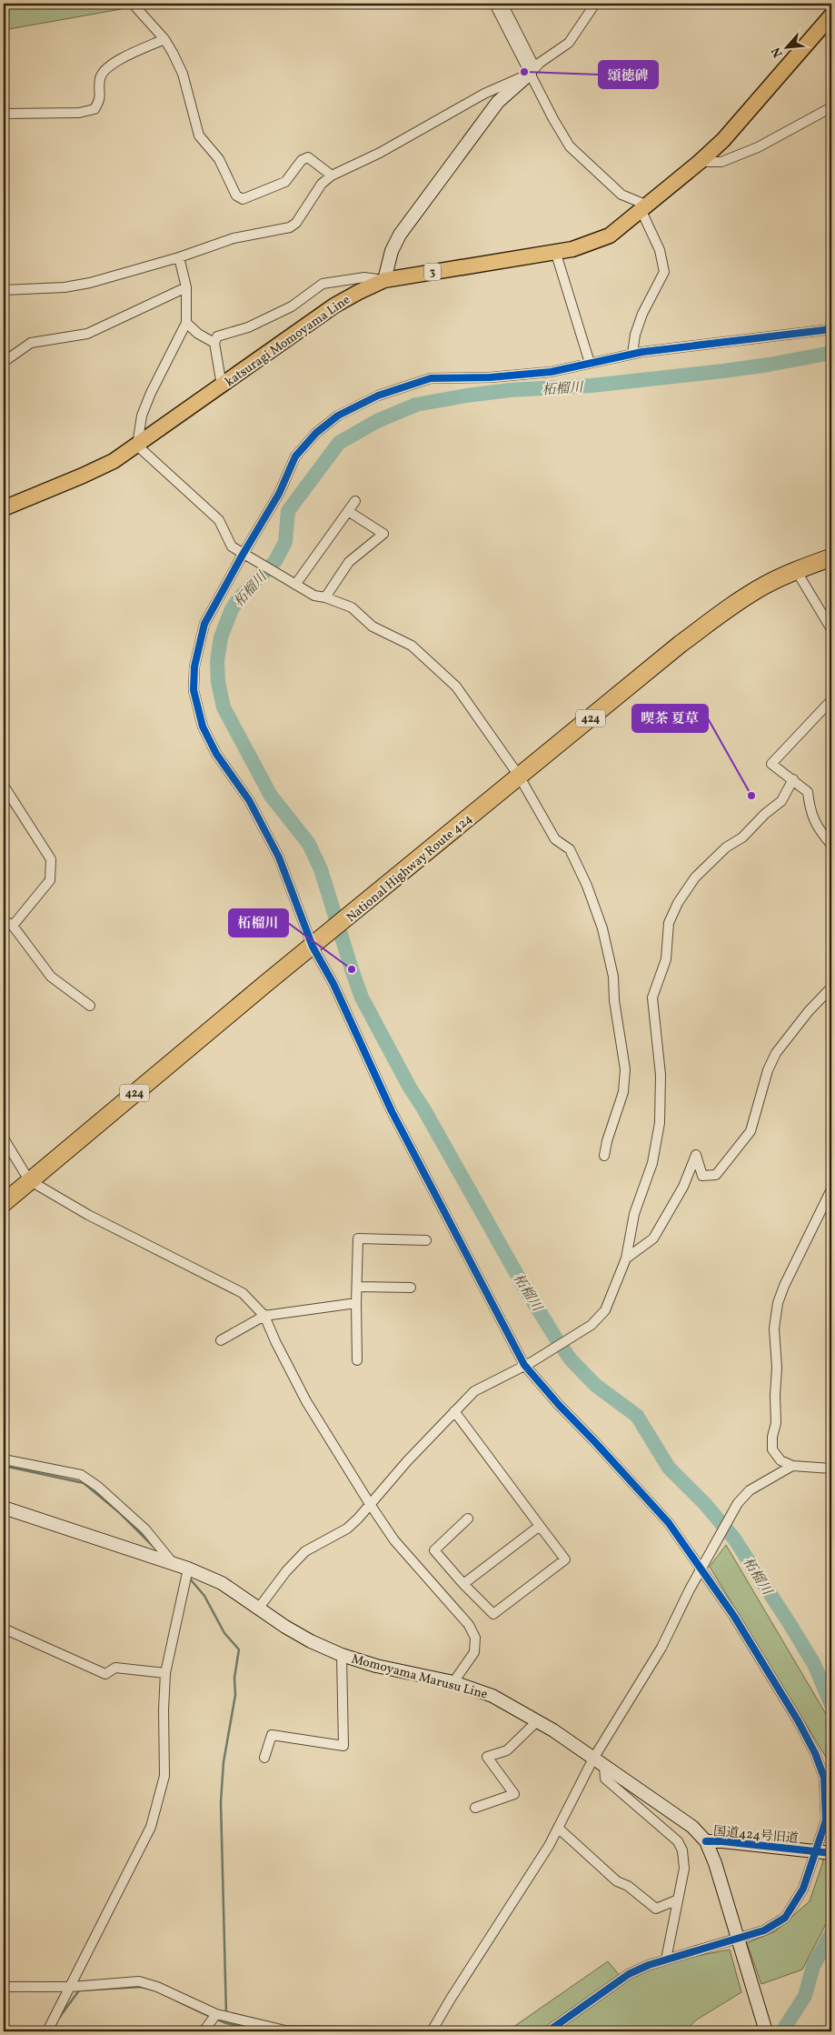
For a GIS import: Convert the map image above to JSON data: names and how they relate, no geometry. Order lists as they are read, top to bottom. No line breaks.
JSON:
{"streets":{"highway":["424","National Highway Route 424"],"main road":["3","katsuragi Momoyama Line","Momoyama Marusu Line","国道424号旧道"]},"crossings":[["Momoyama Marusu Line","国道424号旧道"]],"water":["柘榴川"],"places":["頌徳碑","喫茶 夏草","柘榴川"],"north":"bottom left"}
